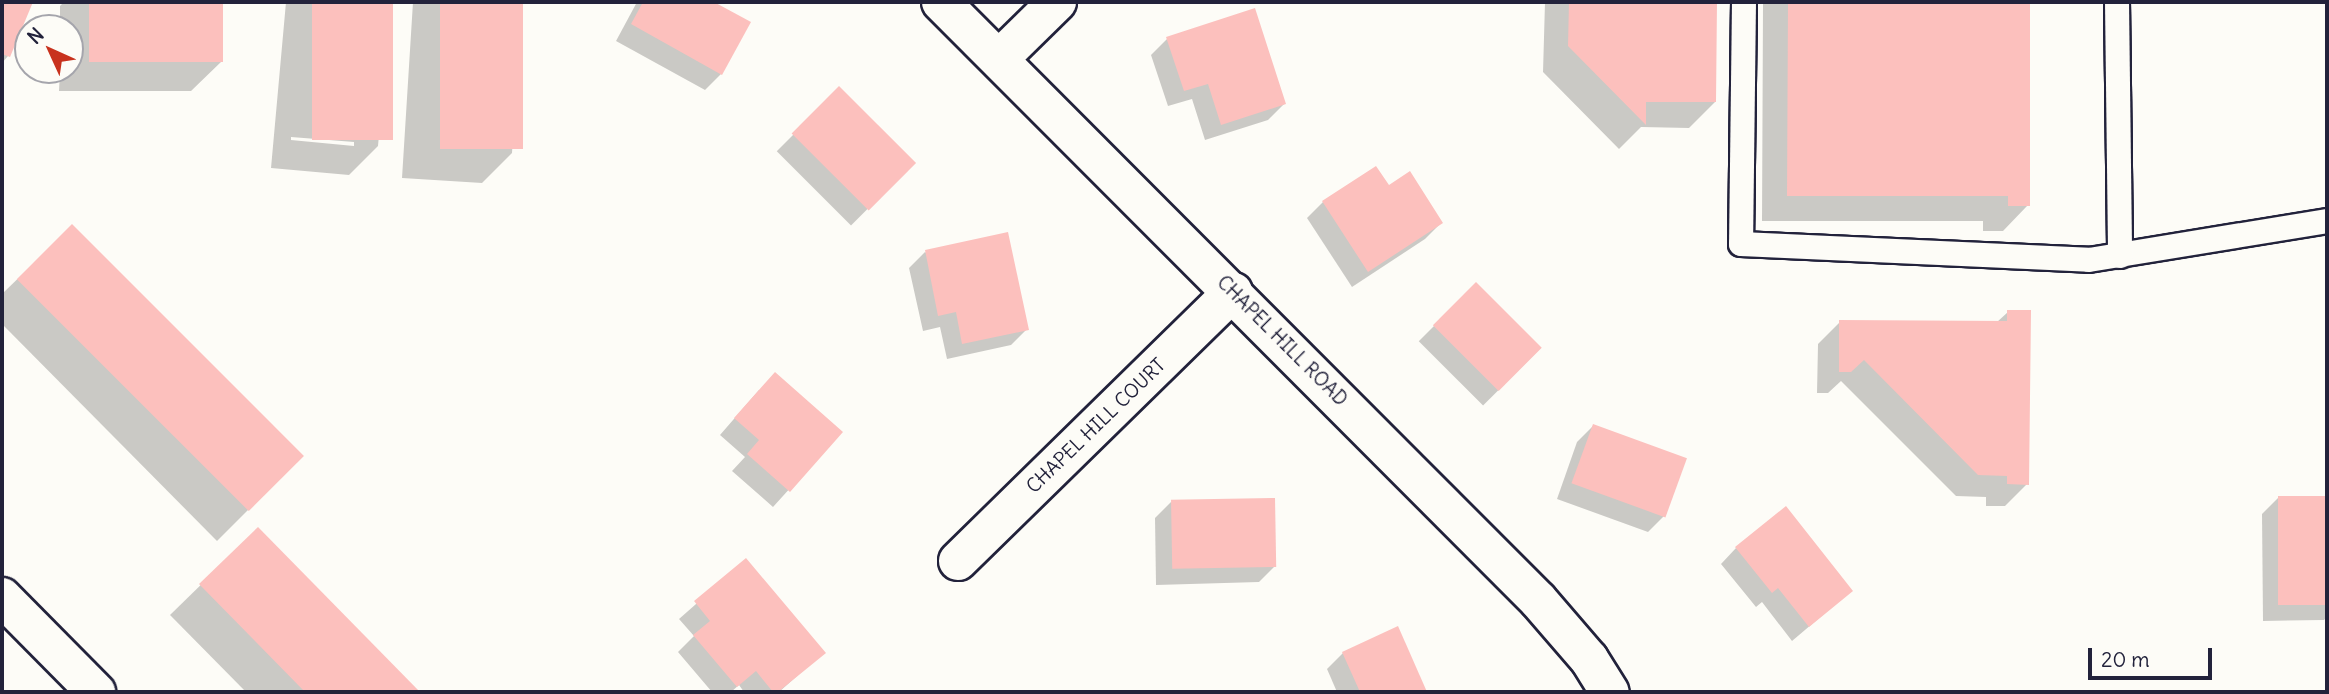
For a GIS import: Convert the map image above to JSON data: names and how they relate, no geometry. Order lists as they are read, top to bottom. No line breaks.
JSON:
{"streets":{"street":["CHAPEL HILL ROAD","CHAPEL HILL COURT"]},"crossings":[["CHAPEL HILL ROAD","CHAPEL HILL COURT"]],"scale_bar":"20 m","north":"top left"}
